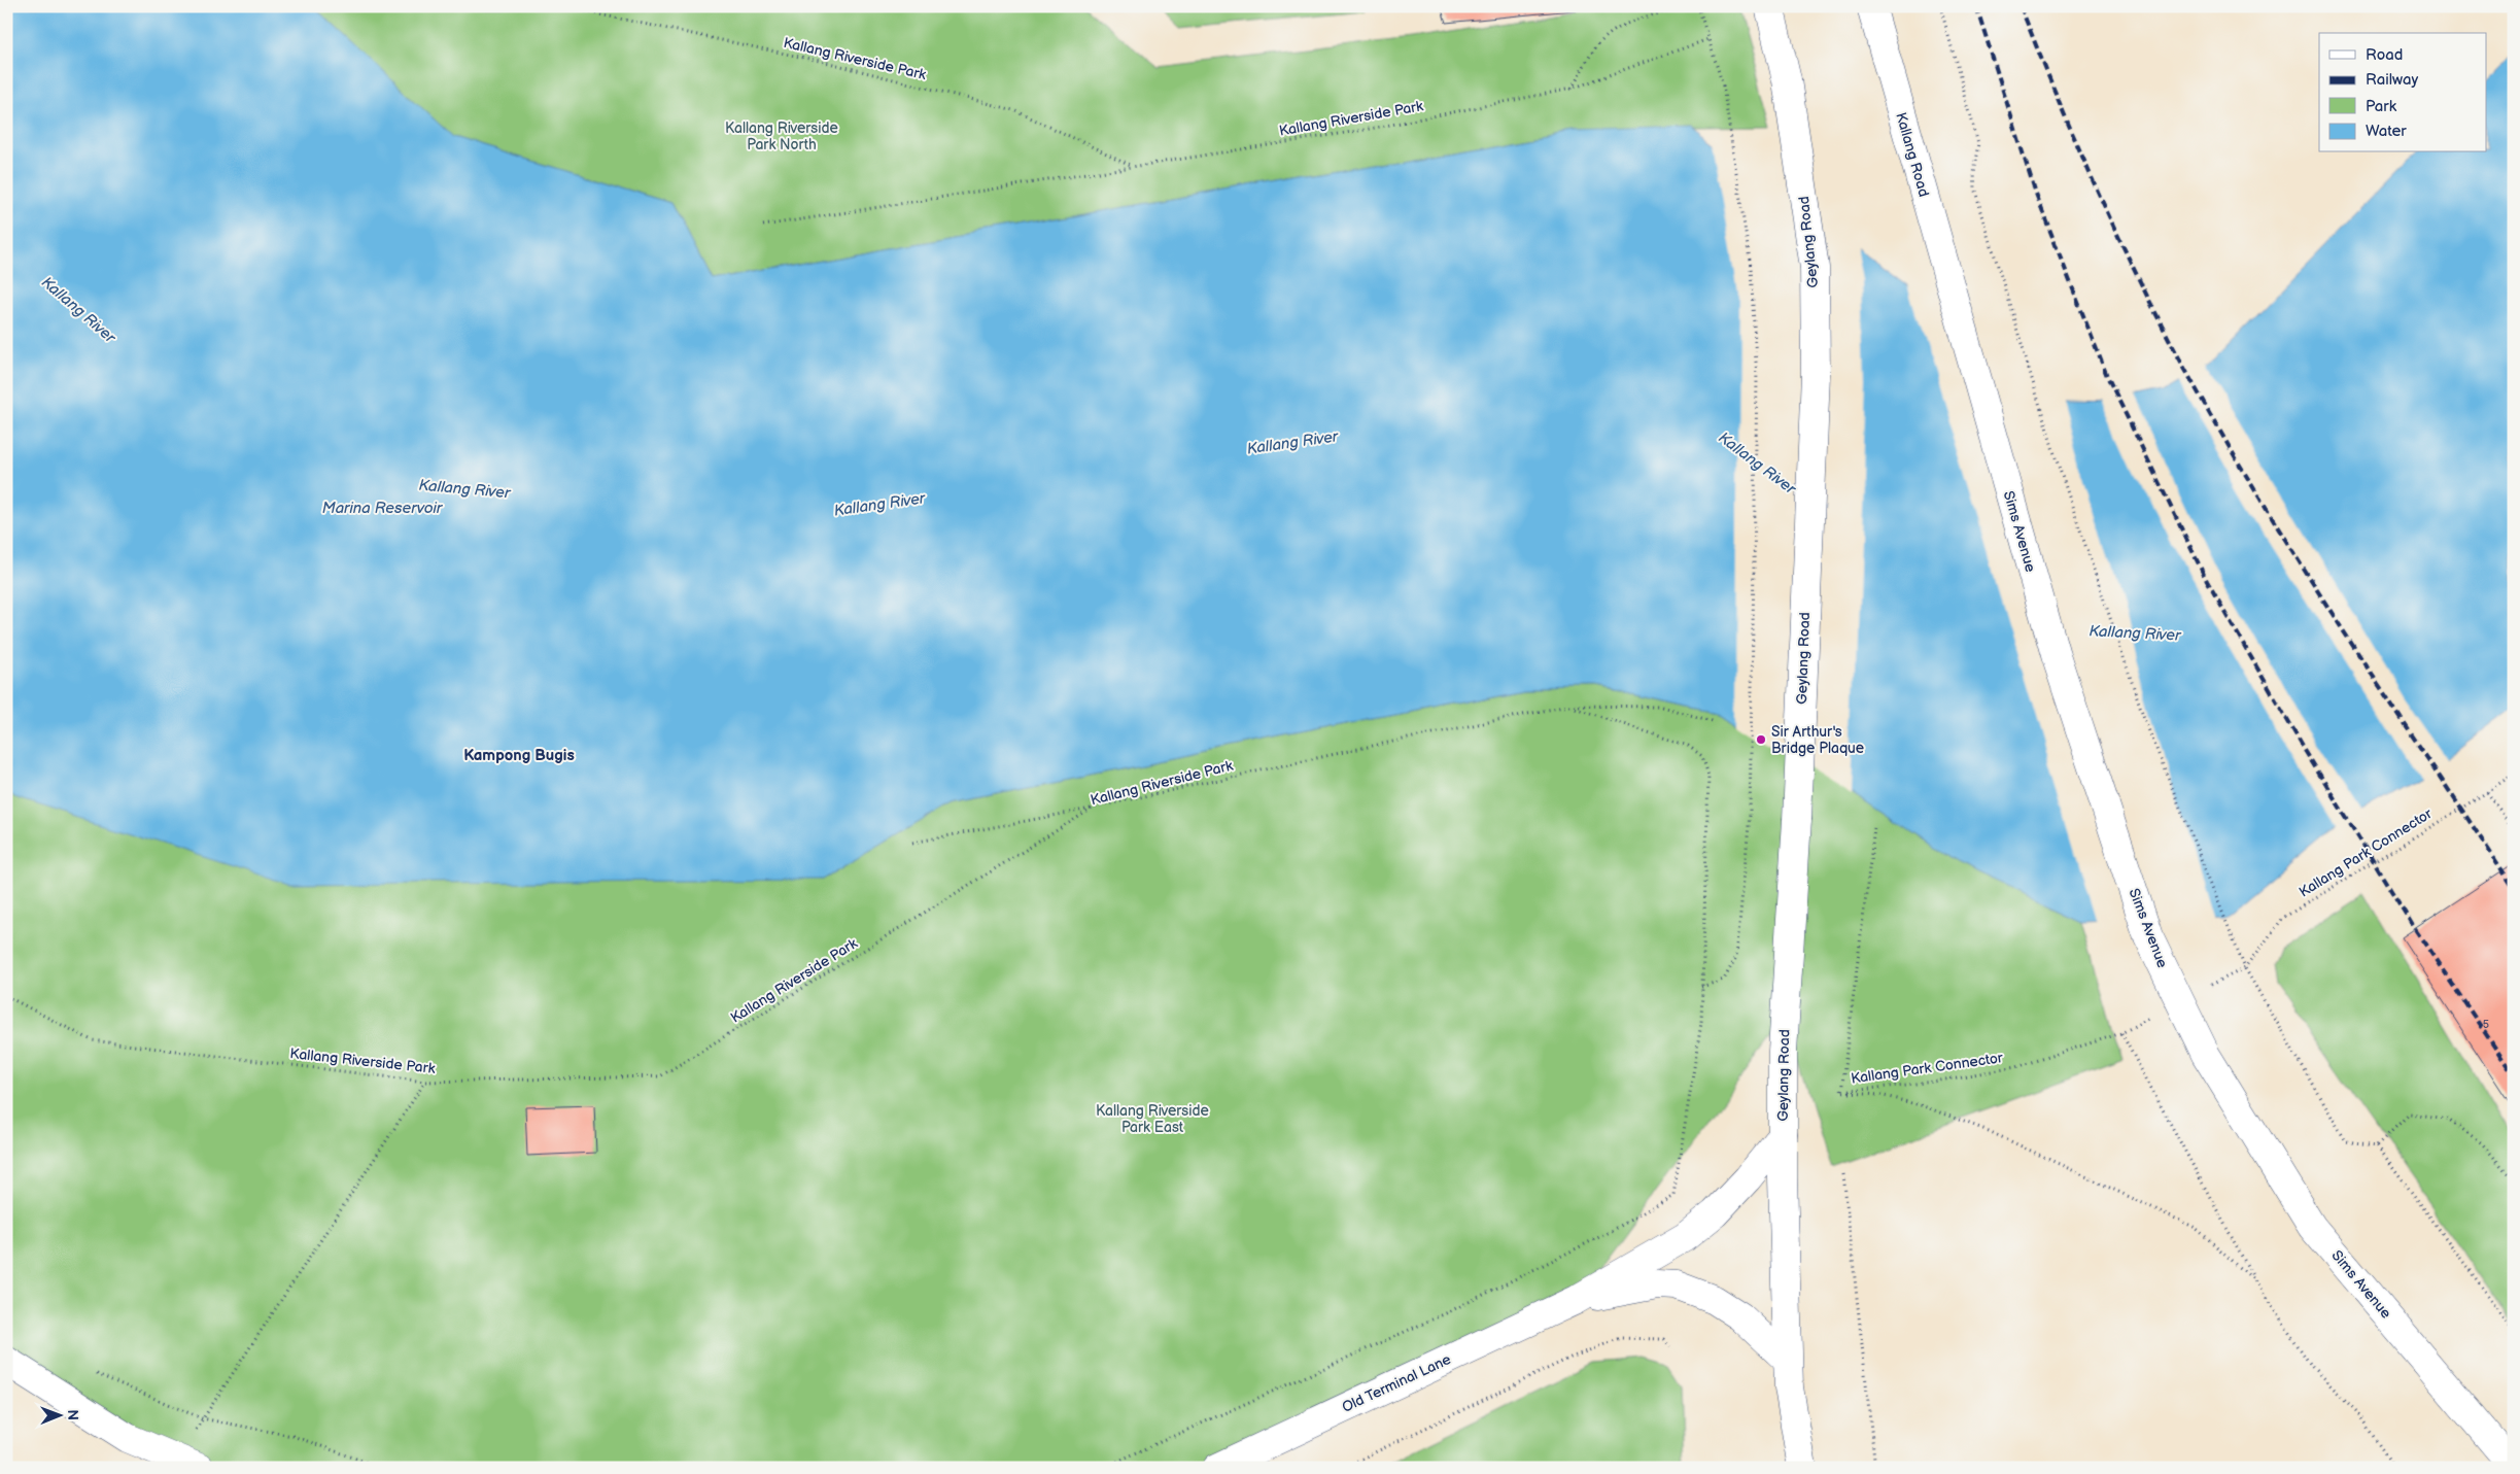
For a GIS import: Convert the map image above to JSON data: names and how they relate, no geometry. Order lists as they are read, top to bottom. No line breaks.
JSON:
{"streets":{"main road":["Kallang Road","Geylang Road","Sims Avenue","Old Terminal Lane"],"path":["Kallang Riverside Park","Kallang Park Connector"]},"crossings":[["Kallang Road","Sims Avenue"],["Geylang Road","Old Terminal Lane"]],"districts":["Kampong Bugis"],"water":["Kallang River","Marina Reservoir"],"parks":["Kallang Riverside Park North","Kallang Riverside Park East"],"places":["Sir Arthur's Bridge Plaque"],"house_numbers":["5"],"legend":["Road","Railway","Park","Water"],"north":"right"}
